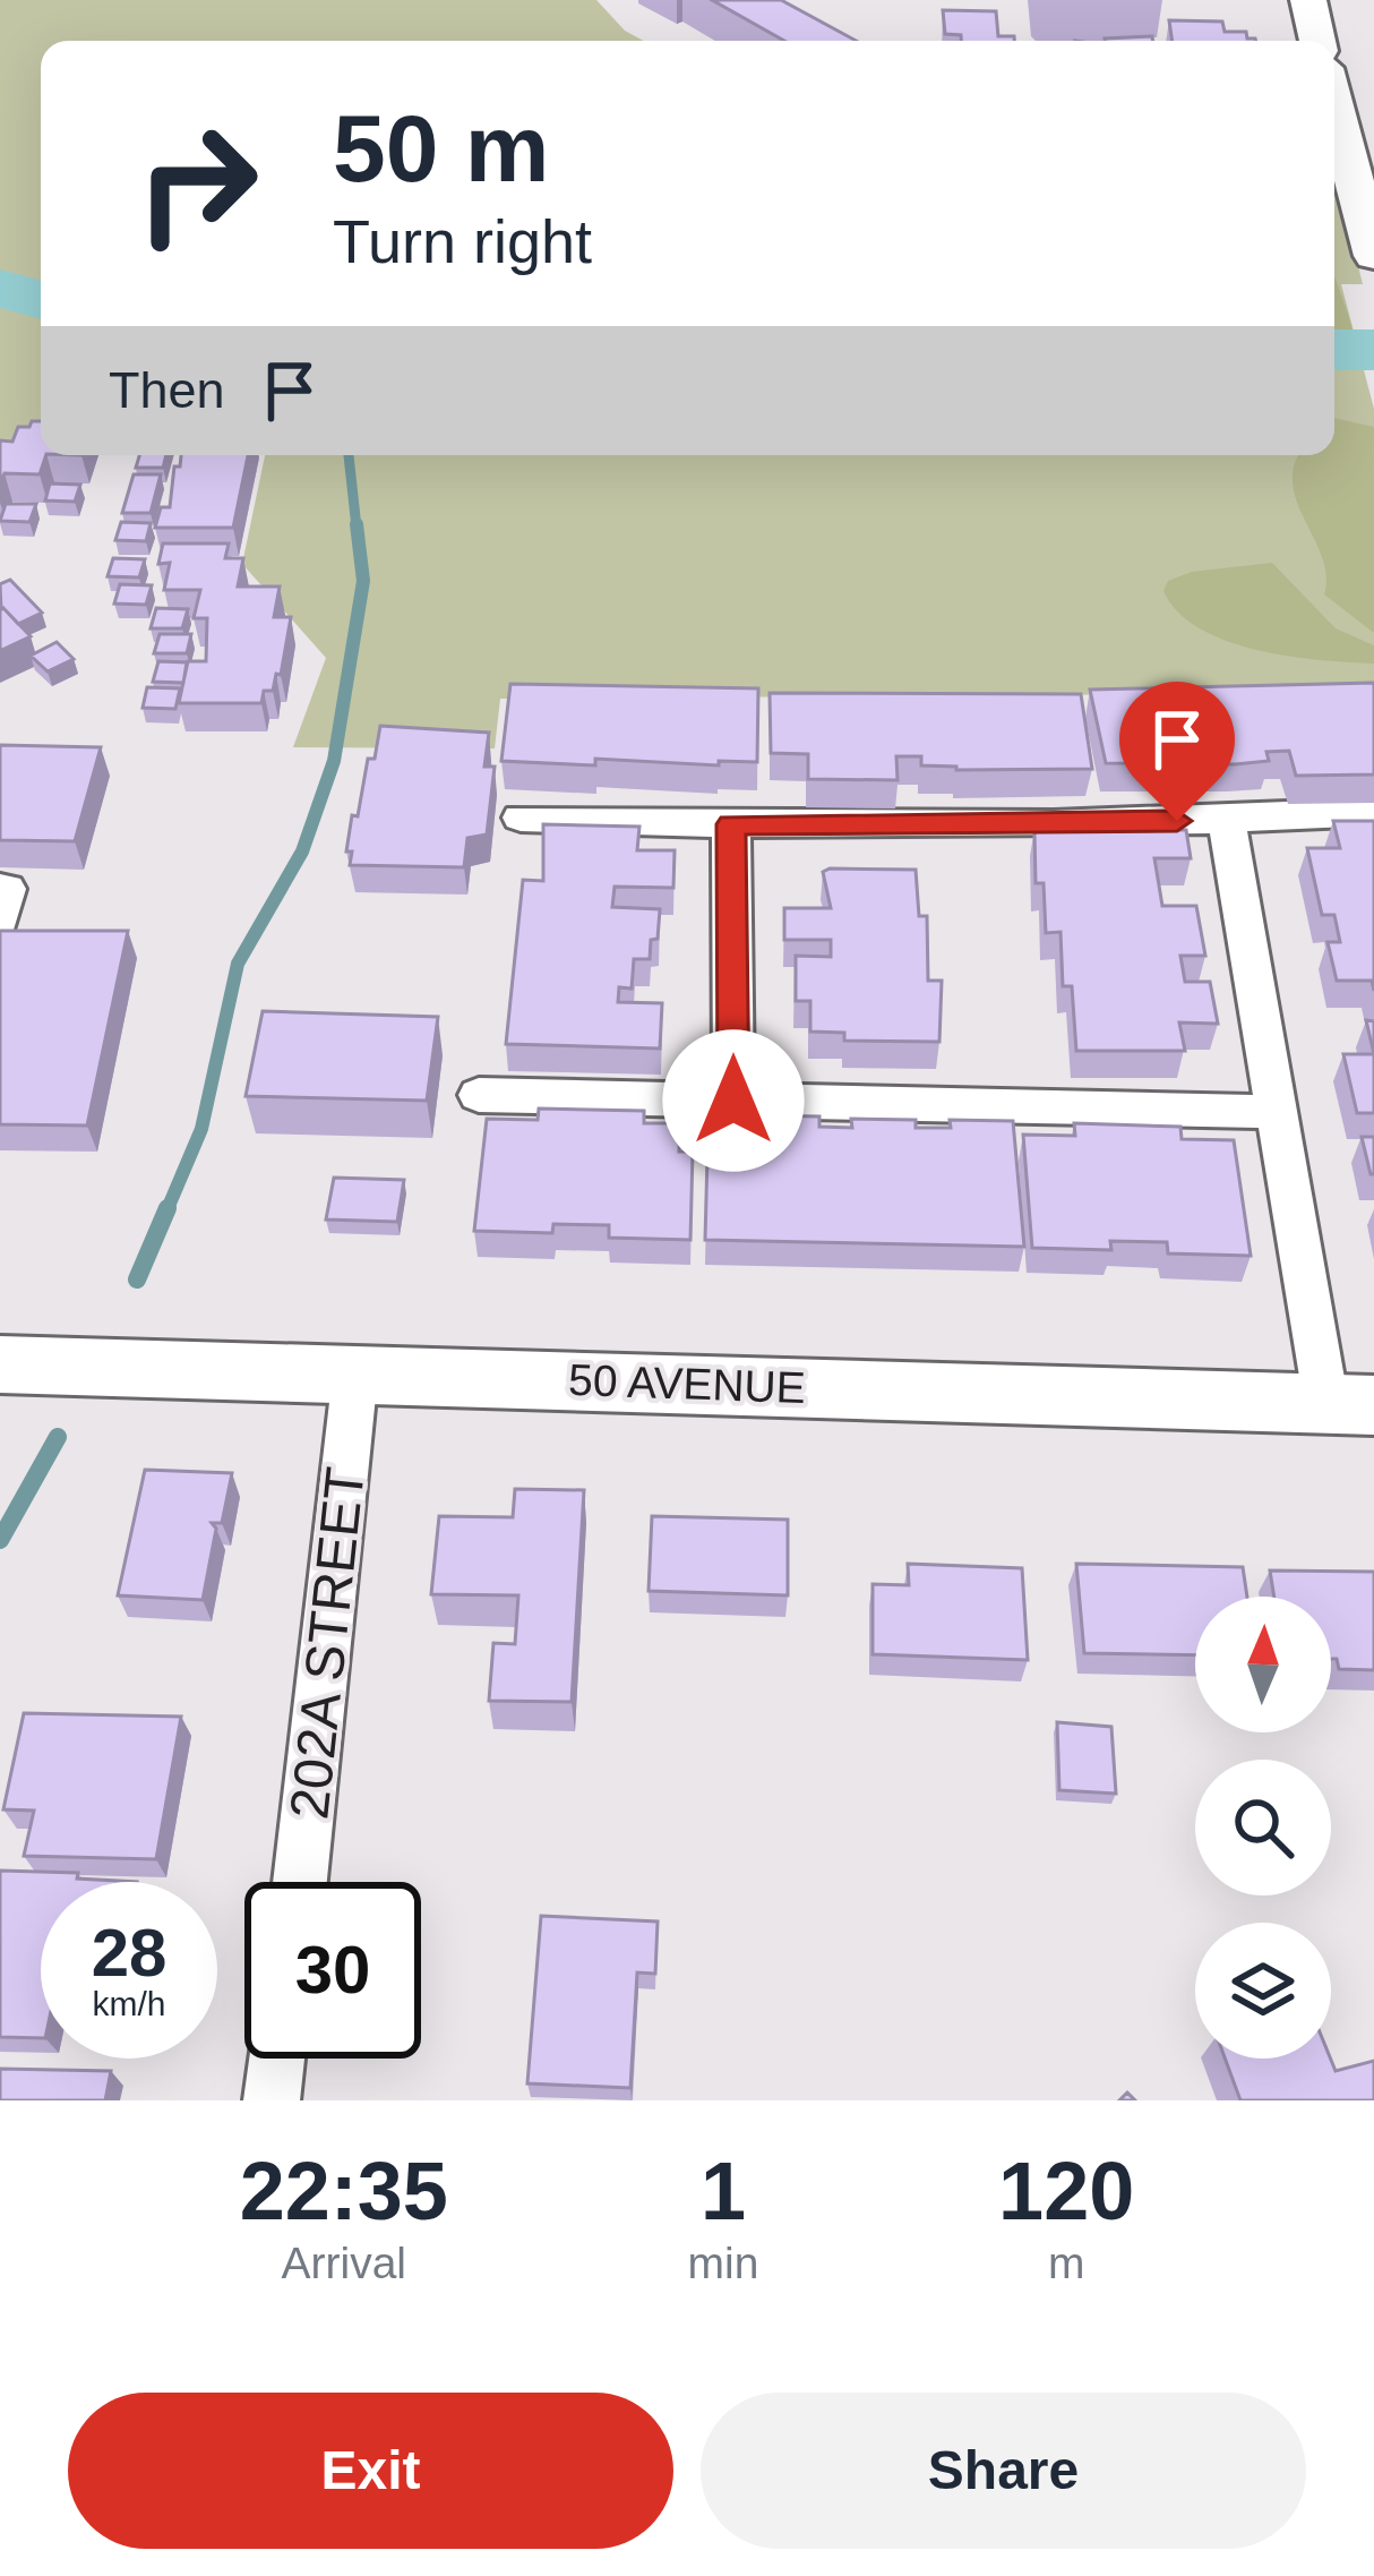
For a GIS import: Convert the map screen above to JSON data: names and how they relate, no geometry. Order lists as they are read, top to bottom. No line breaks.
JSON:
{"streets":{"street":["50 AVENUE","202A STREET"]},"crossings":[["50 AVENUE","202A STREET"]],"north":"top","page":{"turn":["50 m","Turn right"],"then":"Then","speed":"28 km/h","limit":"30","eta":["22:35","Arrival","1","min","120","m"],"buttons":["Exit","Share"]}}
